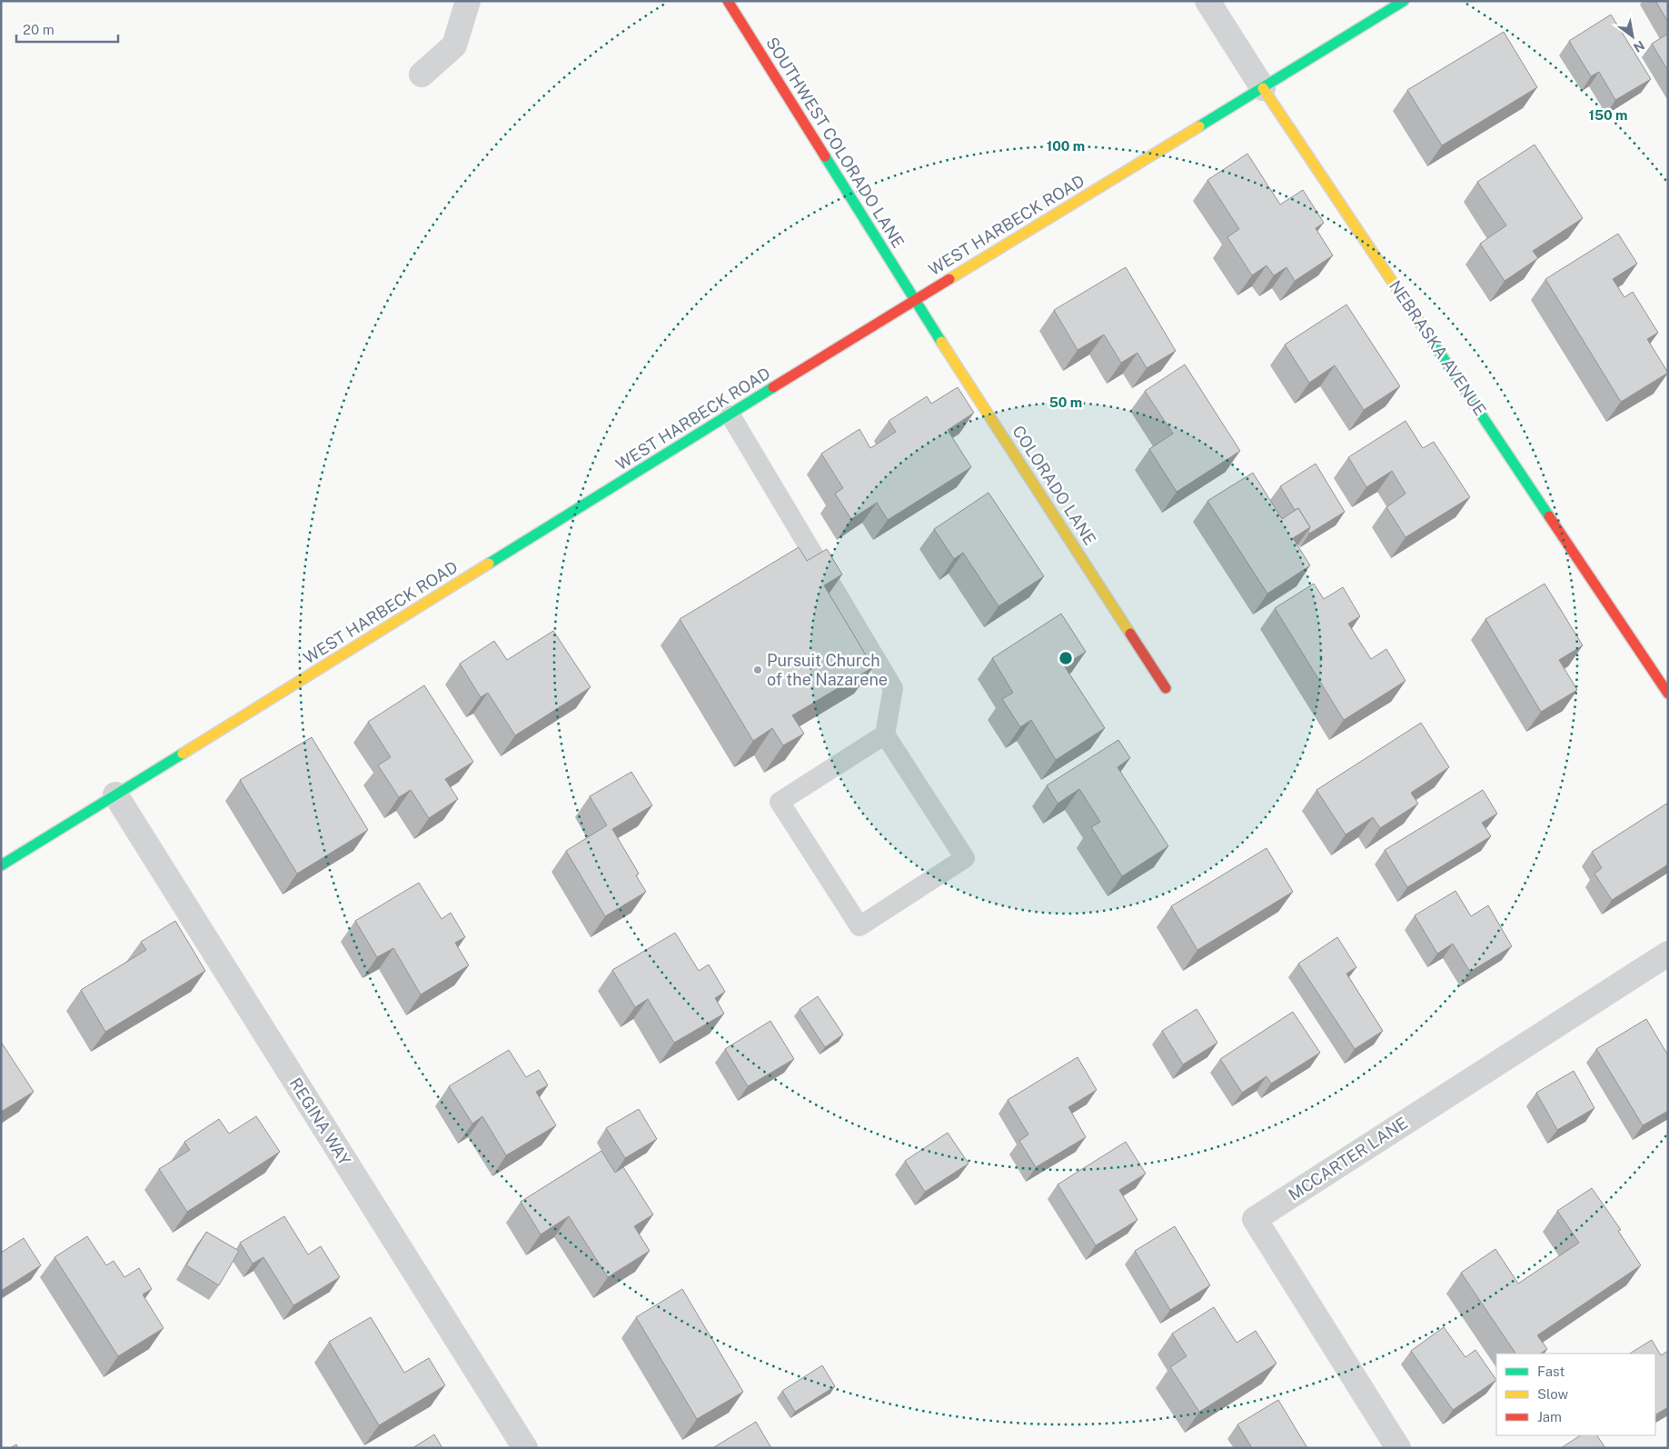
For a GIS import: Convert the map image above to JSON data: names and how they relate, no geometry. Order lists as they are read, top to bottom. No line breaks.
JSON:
{"streets":{"street":["SOUTHWEST COLORADO LANE","WEST HARBECK ROAD","NEBRASKA AVENUE","COLORADO LANE","REGINA WAY","MCCARTER LANE"]},"crossings":[["SOUTHWEST COLORADO LANE","WEST HARBECK ROAD"],["SOUTHWEST COLORADO LANE","COLORADO LANE"],["WEST HARBECK ROAD","NEBRASKA AVENUE"],["WEST HARBECK ROAD","COLORADO LANE"],["WEST HARBECK ROAD","REGINA WAY"]],"places":["Pursuit Church of the Nazarene"],"legend":["Fast","Slow","Jam"],"scale_bar":"20 m","north":"bottom right","rings":["150 m","100 m","50 m"]}
